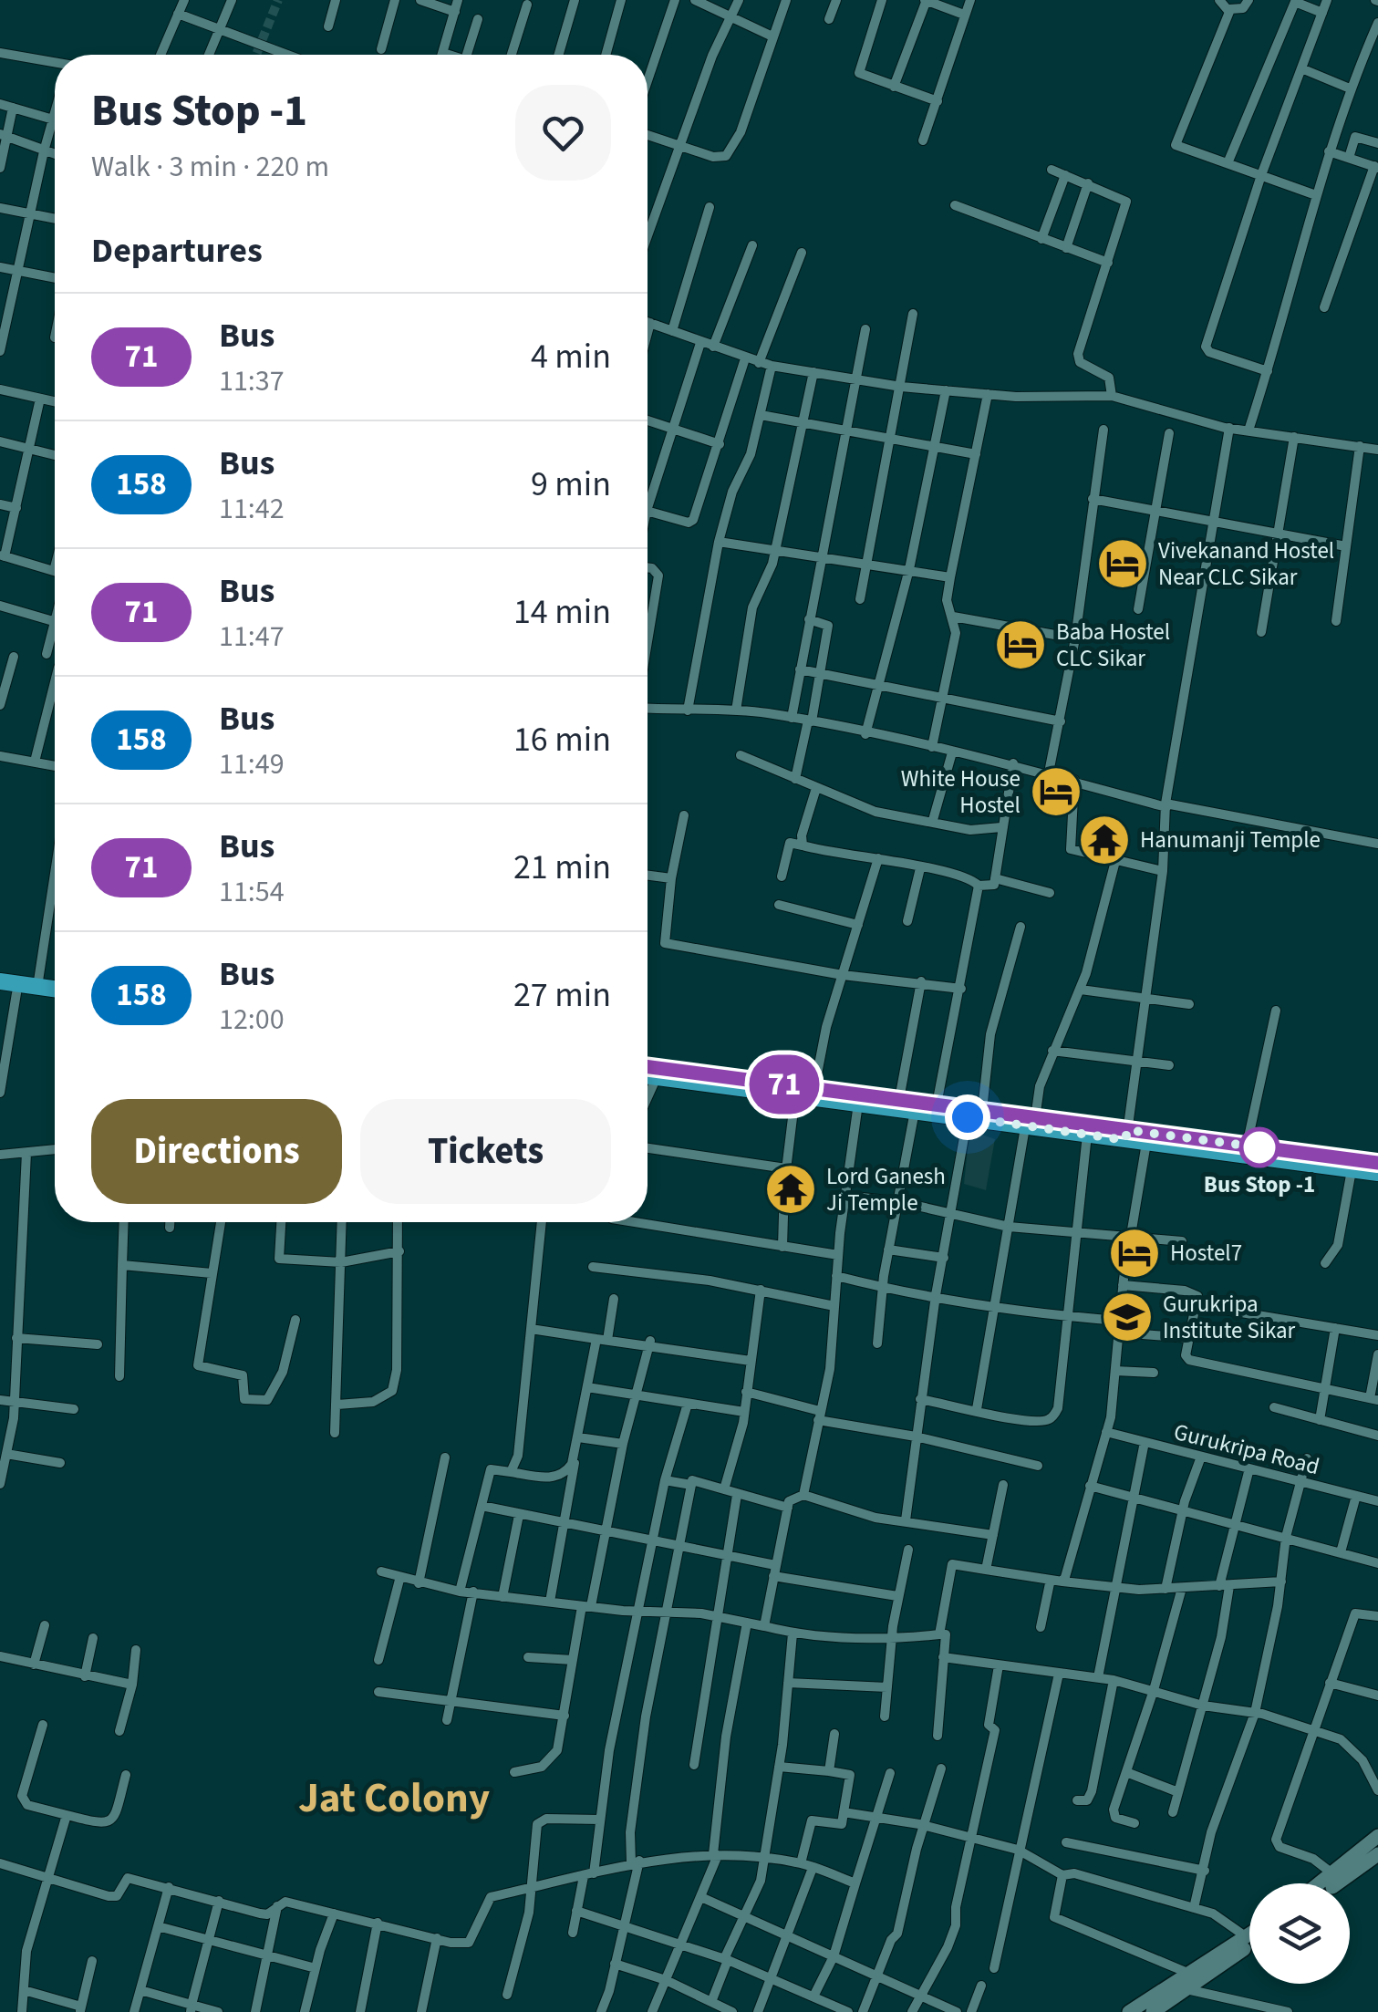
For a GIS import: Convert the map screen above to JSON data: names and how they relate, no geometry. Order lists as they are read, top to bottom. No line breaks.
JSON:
{"streets":{"street":["Gurukripa Road"]},"districts":["Jat Colony"],"places":{"hotel":["Vivekanand Hostel Near CLC Sikar","Baba Hostel CLC Sikar","White House Hostel","Hostel7"],"temple":["Hanumanji Temple","Lord Ganesh Ji Temple"],"other":["Bus Stop -1"],"school or university":["Gurukripa Institute Sikar"]},"lines":["bus line 71"],"page":{"on_map":"71","heading":[["Bus Stop -1","Walk · 3 min · 220 m"],"Departures"],"list":[{"mark":"71","name":"Bus","note":"11:37","value":"4 min"},{"mark":"158","name":"Bus","note":"11:42","value":"9 min"},{"mark":"71","name":"Bus","note":"11:47","value":"14 min"},{"mark":"158","name":"Bus","note":"11:49","value":"16 min"},{"mark":"71","name":"Bus","note":"11:54","value":"21 min"},{"mark":"158","name":"Bus","note":"12:00","value":"27 min"}],"buttons":["Directions","Tickets"]}}
